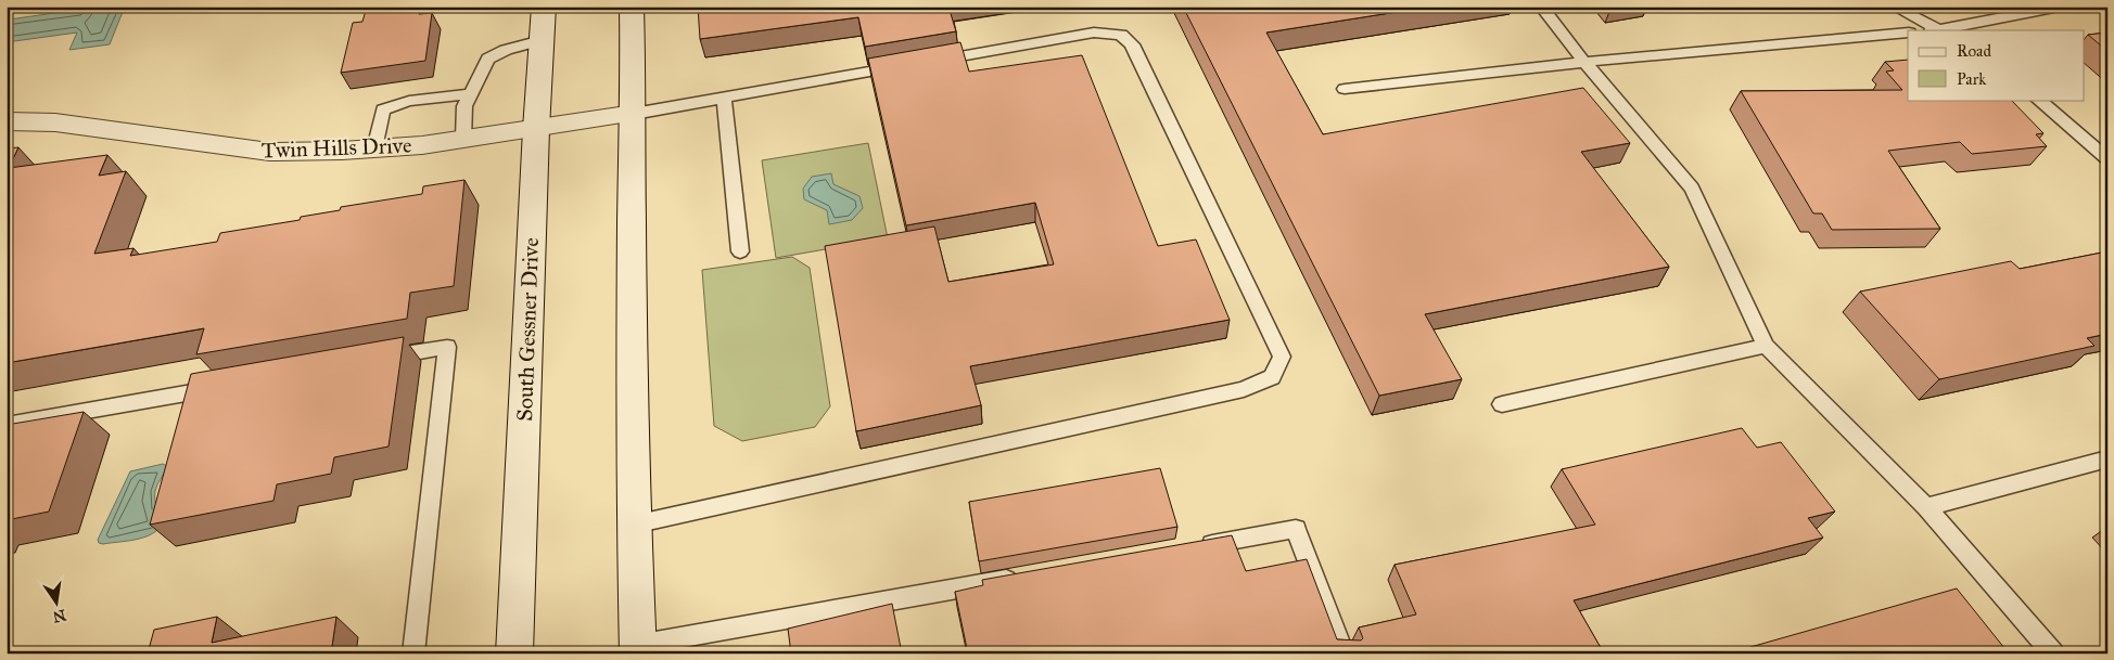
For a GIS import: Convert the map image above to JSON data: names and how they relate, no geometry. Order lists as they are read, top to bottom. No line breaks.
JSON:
{"streets":{"main road":["Twin Hills Drive","South Gessner Drive"]},"crossings":[["Twin Hills Drive","South Gessner Drive"]],"legend":["Road","Park"],"north":"bottom"}
